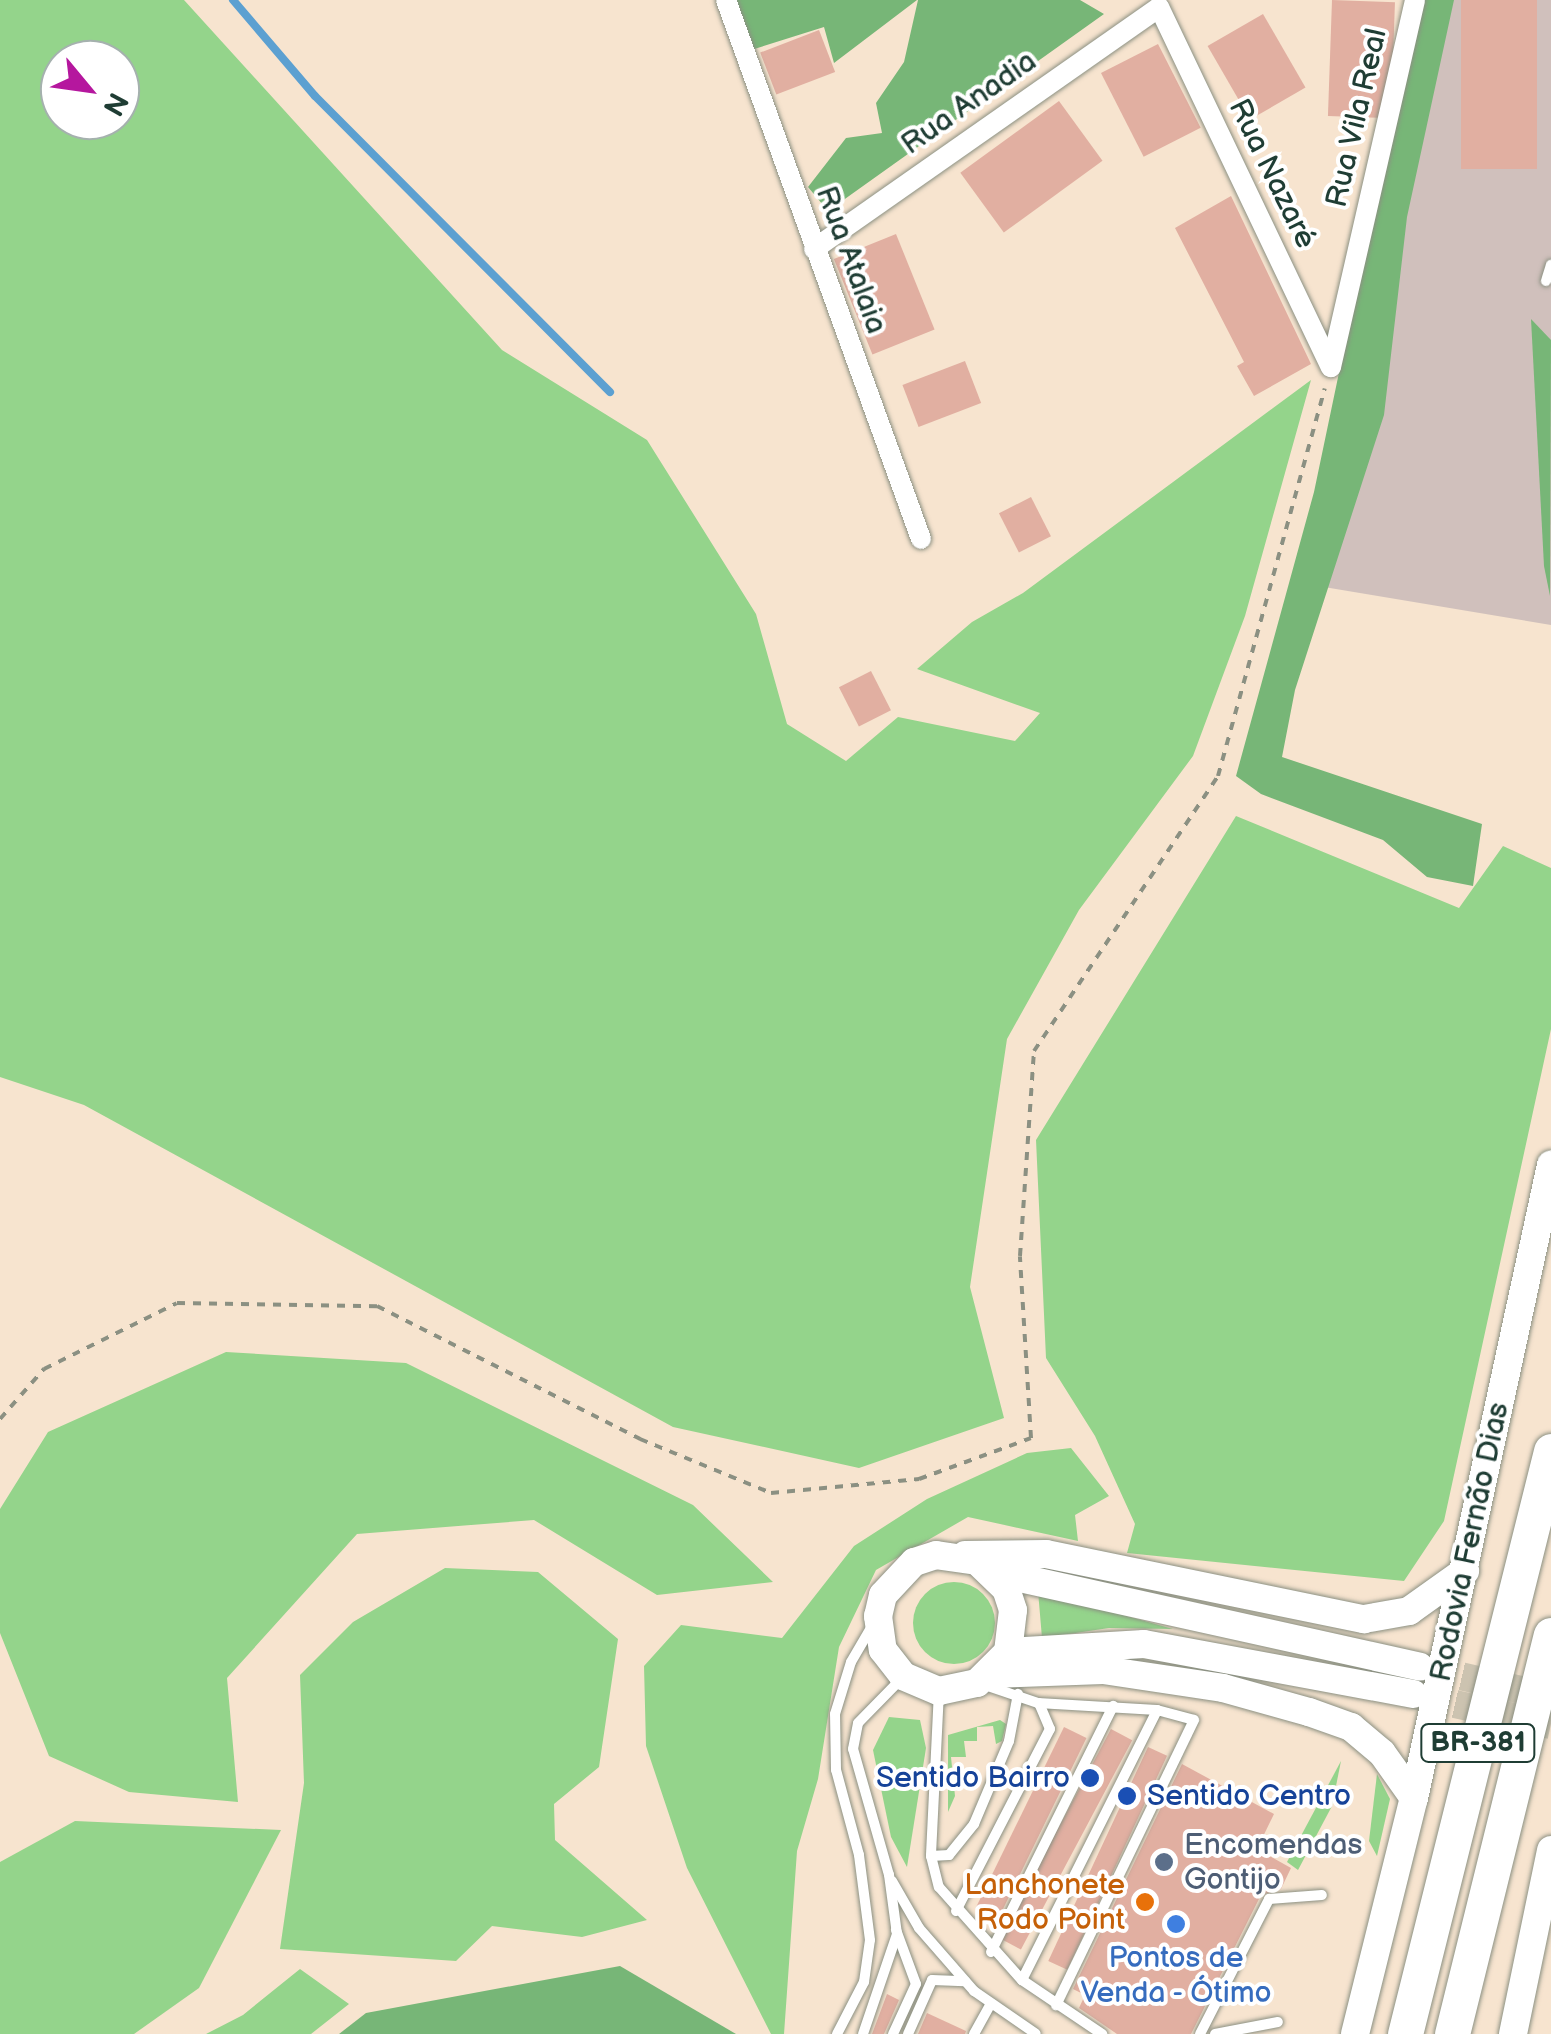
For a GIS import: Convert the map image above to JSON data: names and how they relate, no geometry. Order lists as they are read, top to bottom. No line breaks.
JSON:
{"streets":{"highway":["Rodovia Fernão Dias","BR-381"],"street":["Rua Anadia","Rua Vila Real","Rua Nazaré","Rua Atalaia"]},"crossings":[["Rua Anadia","Rua Nazaré"],["Rua Anadia","Rua Atalaia"],["Rua Vila Real","Rua Nazaré"]],"places":["Sentido Bairro","Sentido Centro","Encomendas Gontijo","Lanchonete Rodo Point","Pontos de Venda - Ótimo"],"north":"bottom right"}
